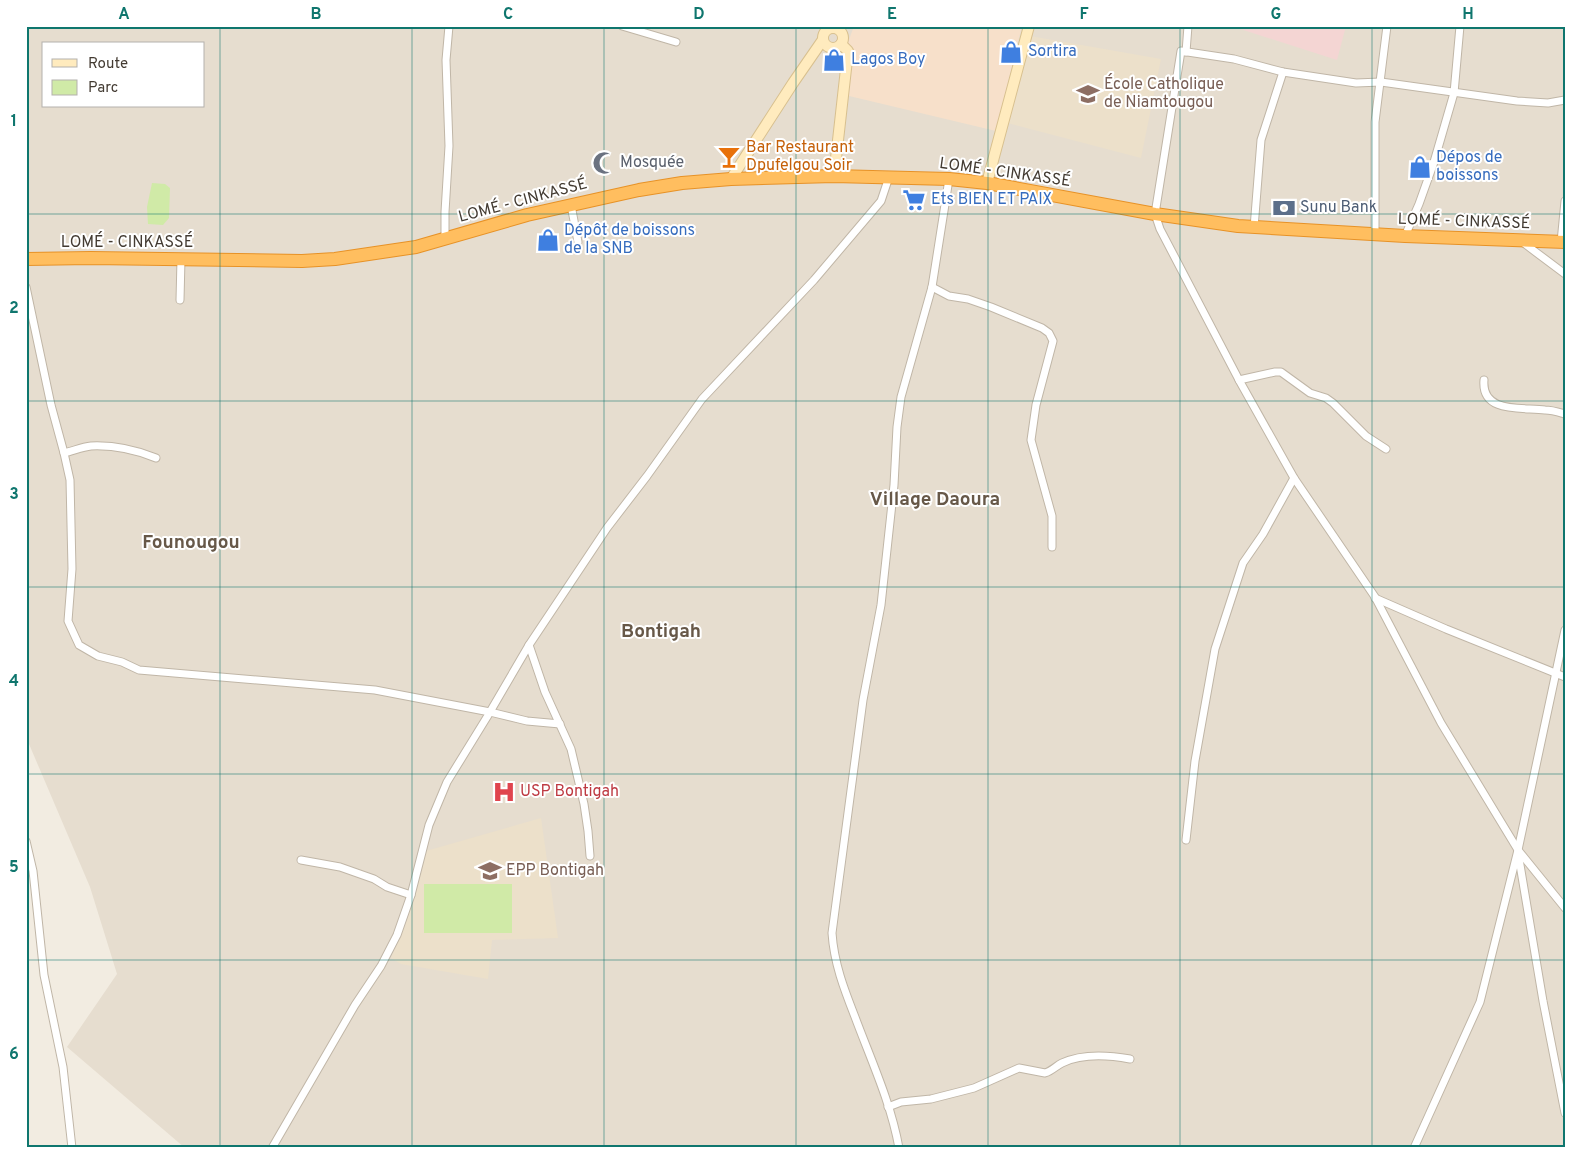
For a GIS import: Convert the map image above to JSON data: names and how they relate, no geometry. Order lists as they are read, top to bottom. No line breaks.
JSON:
{"streets":{"highway":["LOMÉ - CINKASSÉ"]},"districts":["Village Daoura","Founougou","Bontigah"],"places":{"shop":["Sortira","Lagos Boy","Dépos de boissons","Dépôt de boissons de la SNB"],"school or university":["École Catholique de Niamtougou","EPP Bontigah"],"bar":["Bar Restaurant Dpufelgou Soir"],"mosque":["Mosquée"],"supermarket":["Ets BIEN ET PAIX"],"bank":["Sunu Bank"],"hospital":["USP Bontigah"]},"legend":["Route","Parc"],"grid":{"columns":["A","B","C","D","E","F","G","H"],"rows":["1","2","3","4","5","6"]}}
